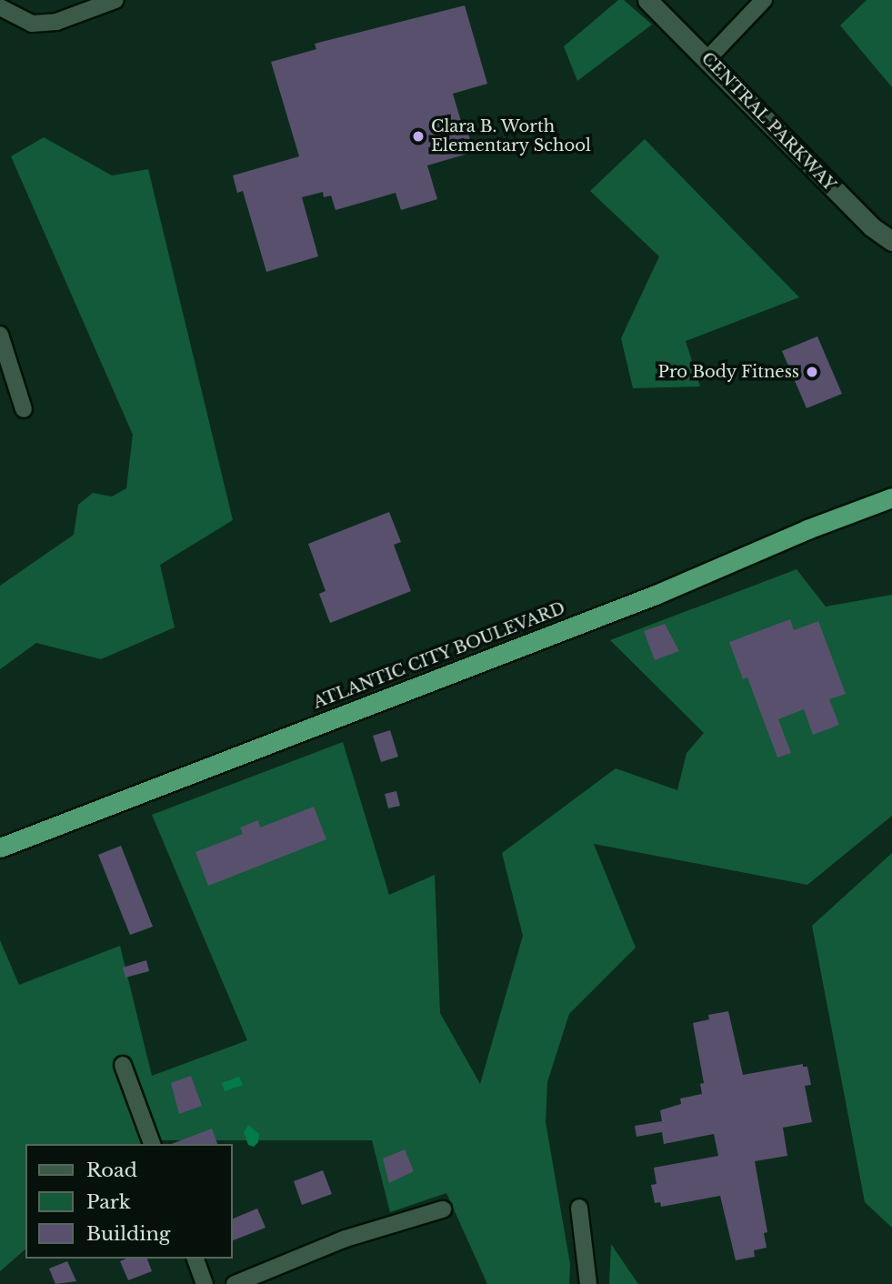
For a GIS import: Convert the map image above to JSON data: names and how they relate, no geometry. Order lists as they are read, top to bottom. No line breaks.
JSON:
{"streets":{"highway":["ATLANTIC CITY BOULEVARD"],"main road":["CENTRAL PARKWAY"]},"places":["Clara B. Worth Elementary School","Pro Body Fitness"],"legend":["Road","Park","Building"]}
